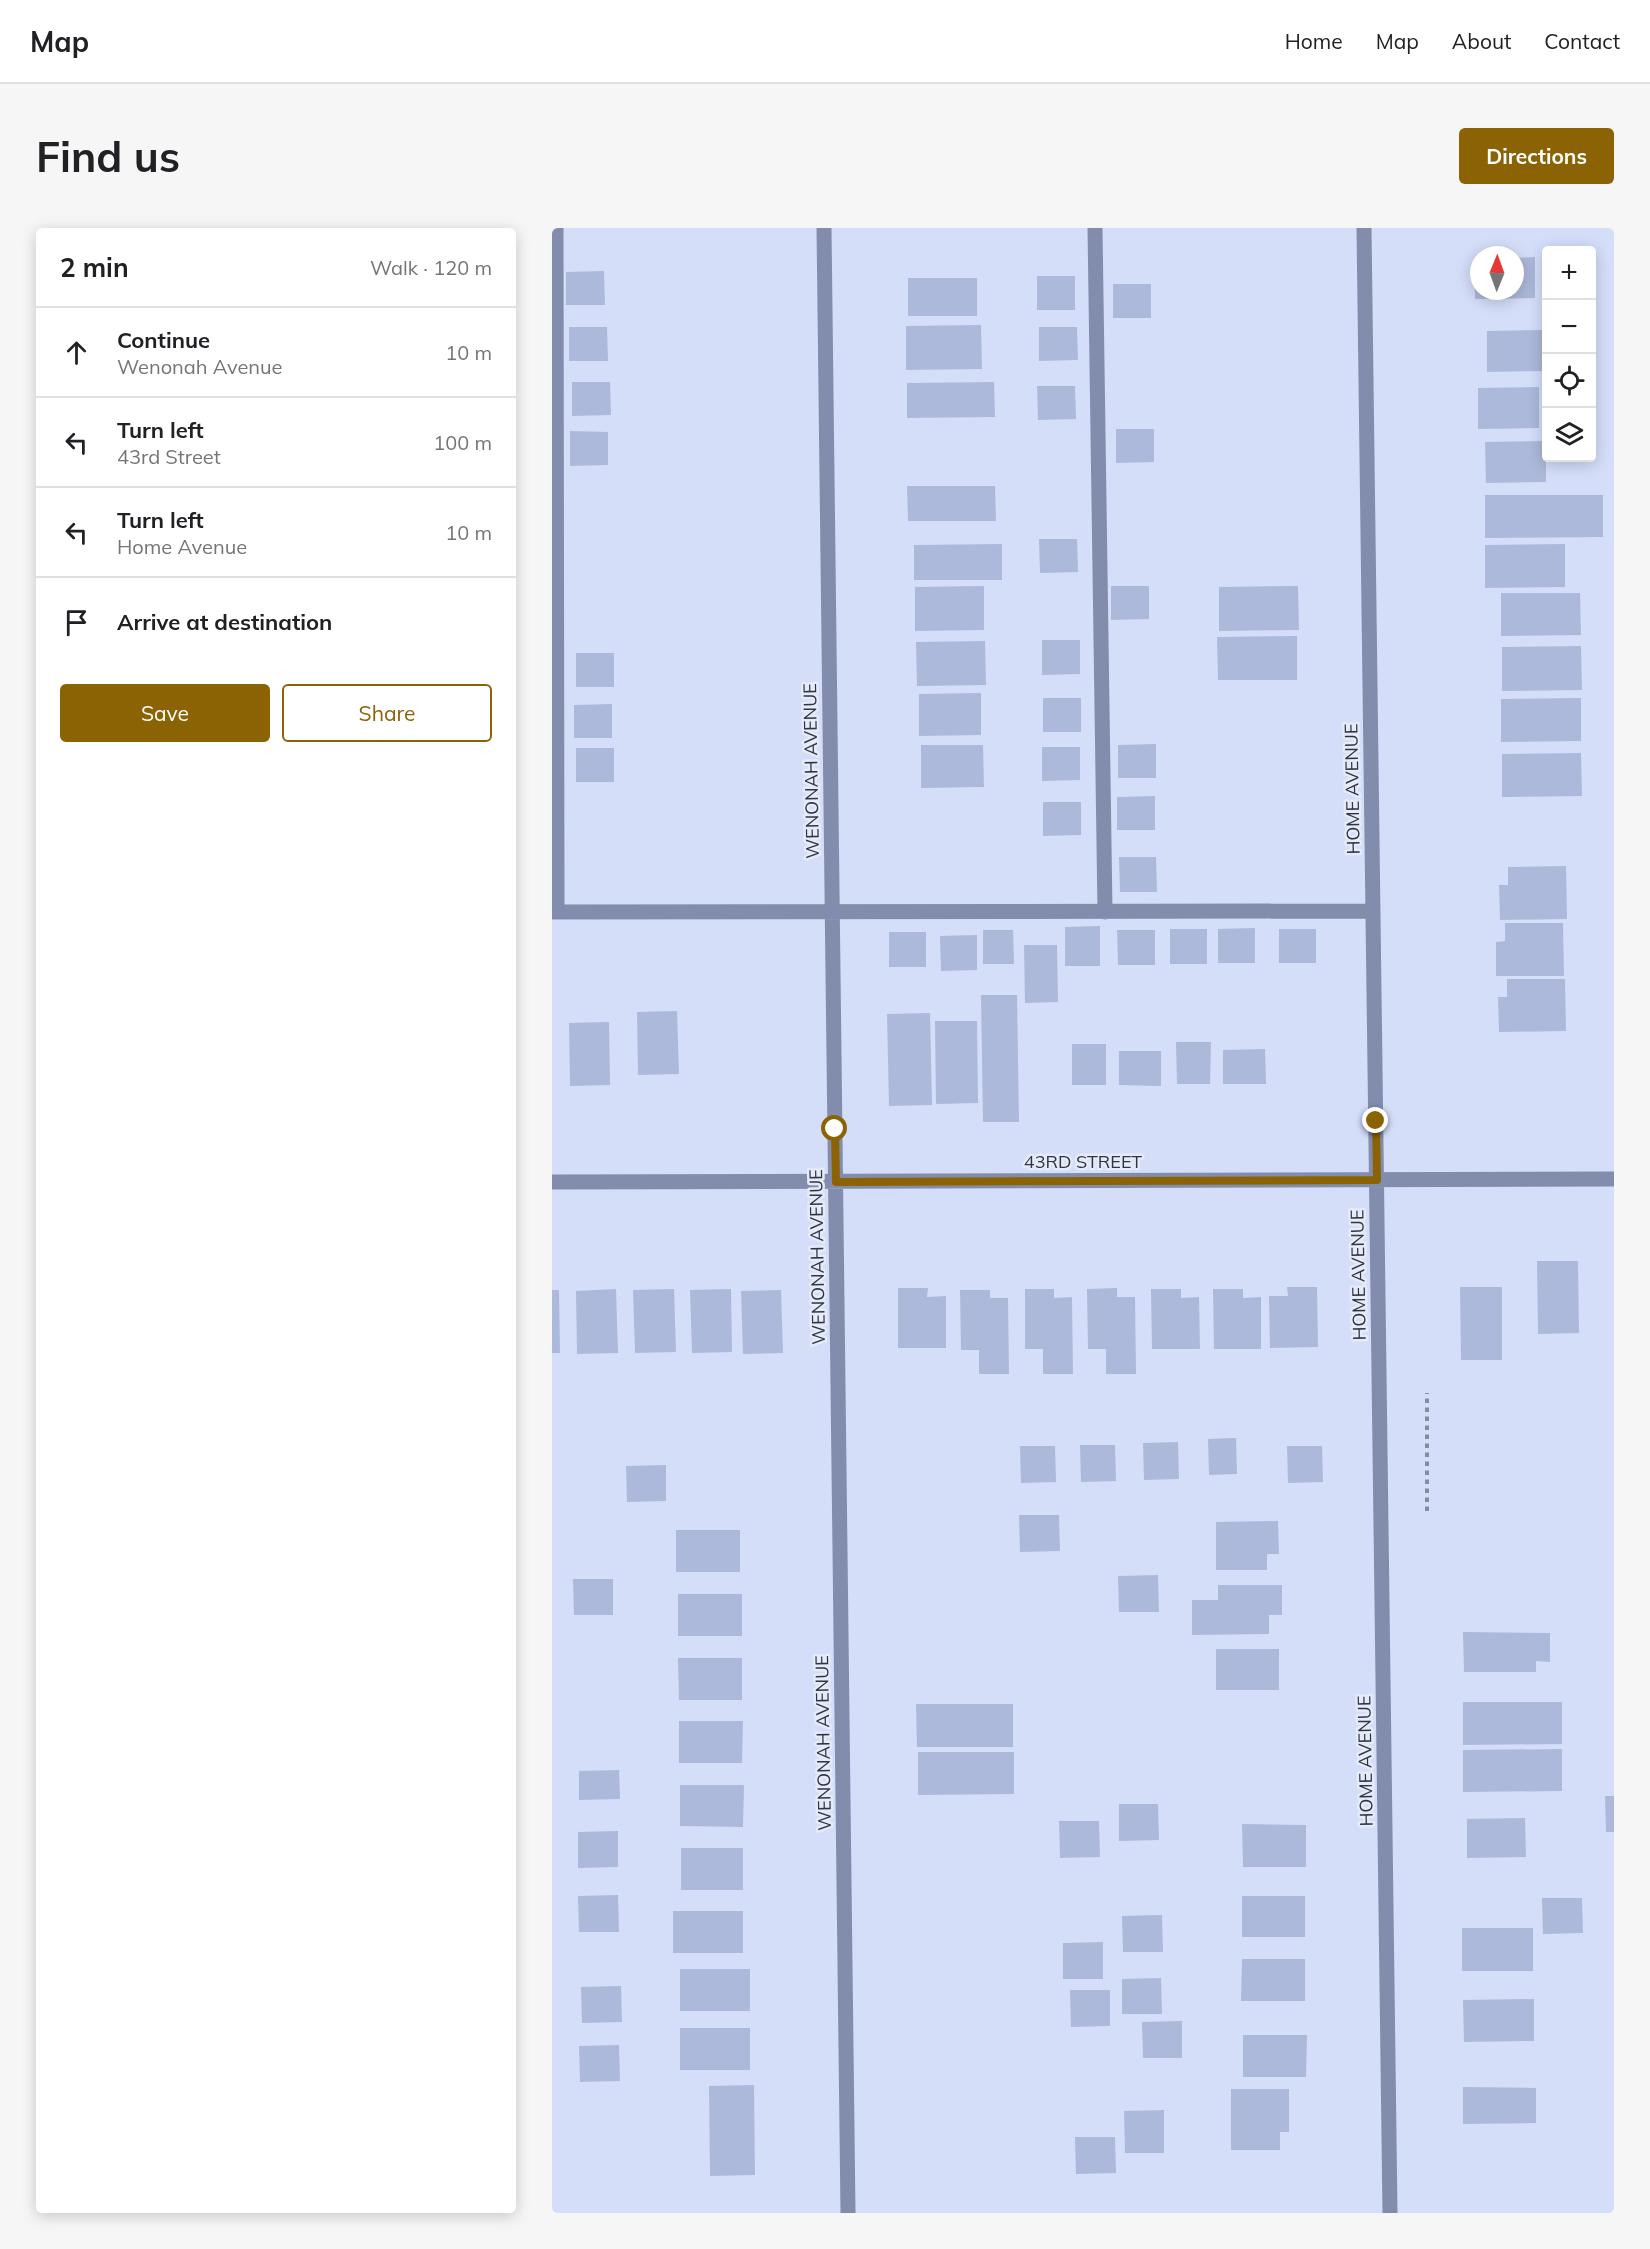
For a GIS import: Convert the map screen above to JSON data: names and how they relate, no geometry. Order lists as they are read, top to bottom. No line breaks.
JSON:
{"streets":{"street":["WENONAH AVENUE","HOME AVENUE","43RD STREET"]},"crossings":[["WENONAH AVENUE","43RD STREET"],["HOME AVENUE","43RD STREET"]],"north":"top","page":{"header":"Map","nav":["Home","Map","About","Contact"],"buttons":["Directions",["Save","Share"]],"title":"Find us","heading":["2 min","Walk · 120 m"],"map_buttons":["+","−"],"list":[["Continue","Wenonah Avenue","10 m"],["Turn left","43rd Street","100 m"],["Turn left","Home Avenue","10 m"],"Arrive at destination"]}}
